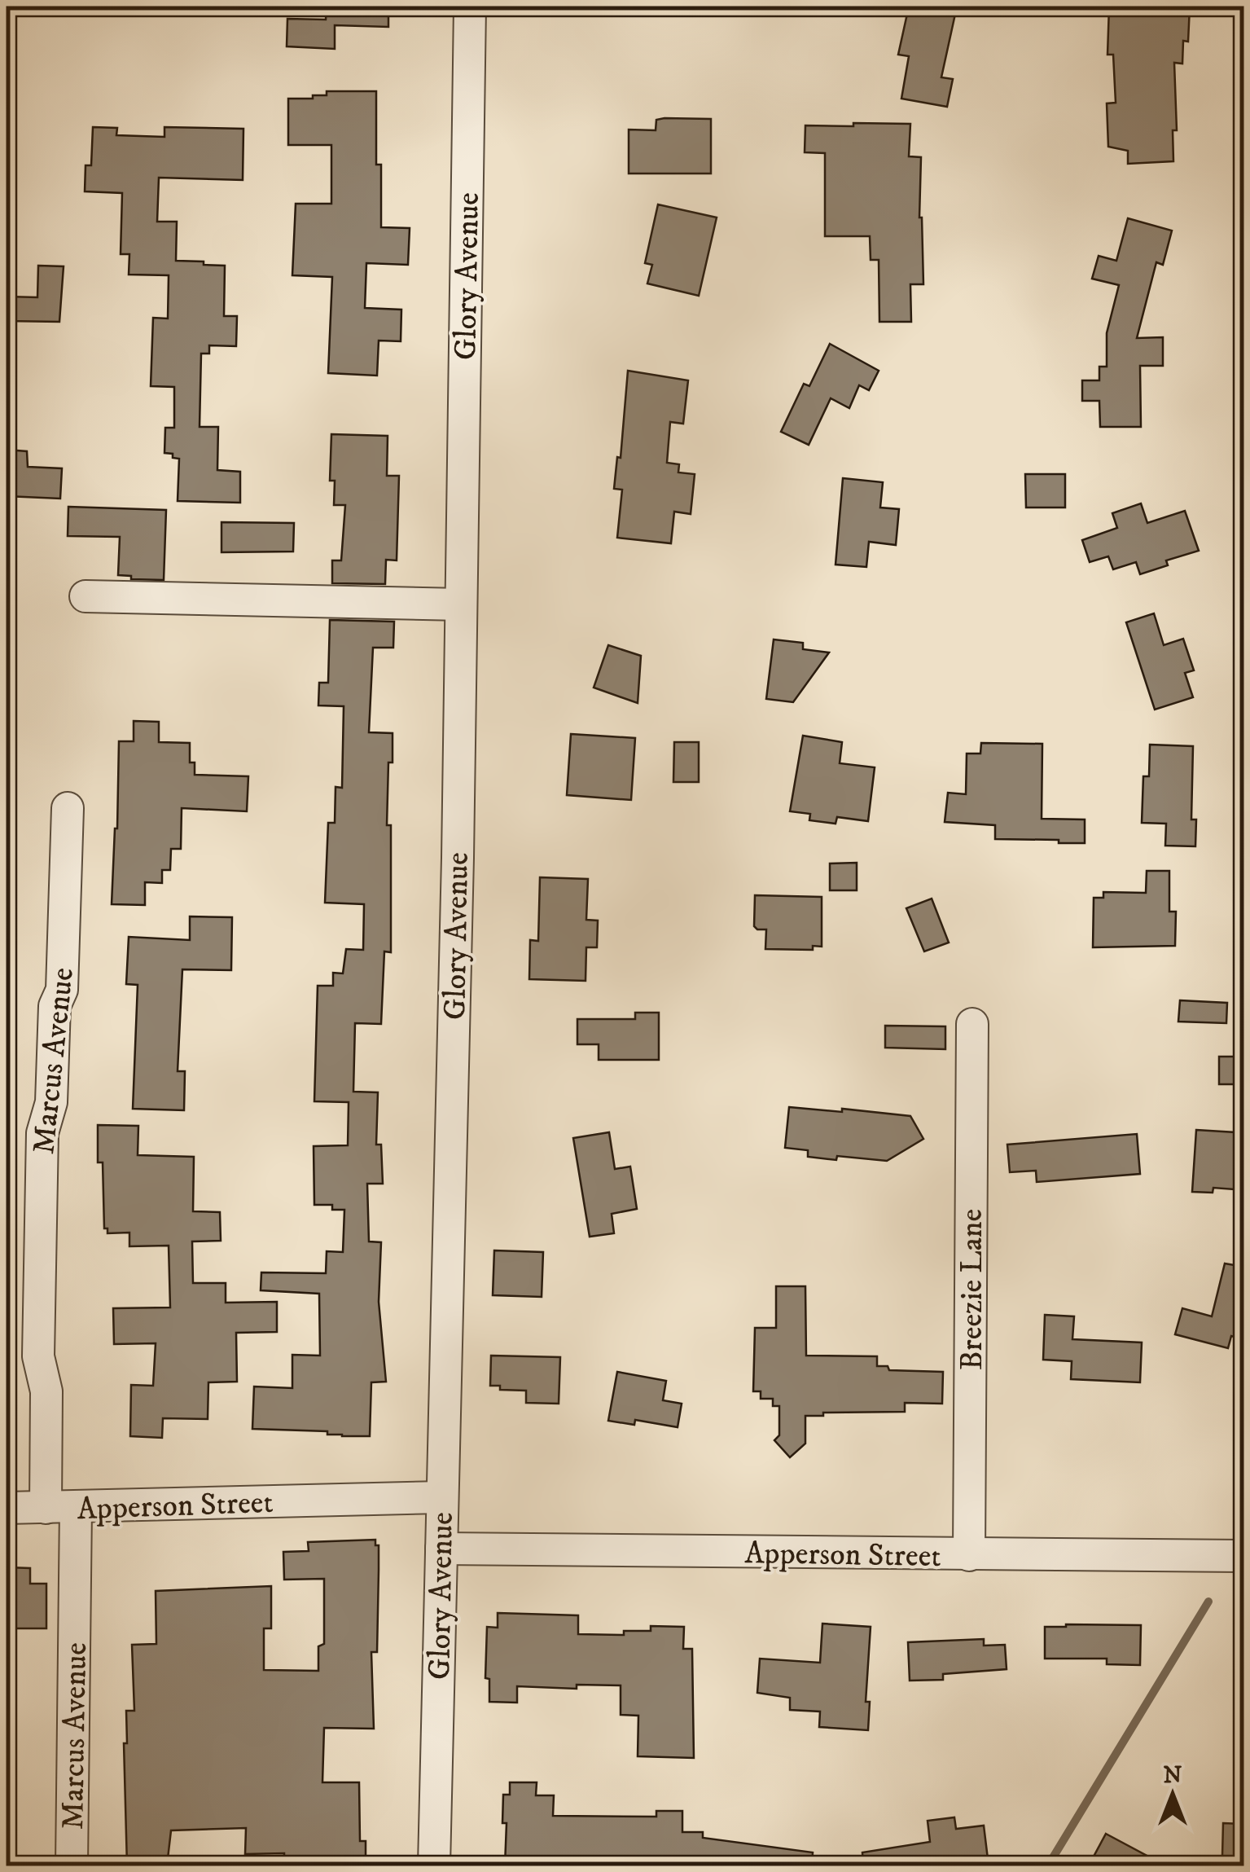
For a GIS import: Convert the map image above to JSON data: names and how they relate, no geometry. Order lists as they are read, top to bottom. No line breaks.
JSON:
{"streets":{"street":["Glory Avenue","Marcus Avenue","Breezie Lane","Apperson Street"]},"crossings":[["Glory Avenue","Apperson Street"],["Marcus Avenue","Apperson Street"],["Breezie Lane","Apperson Street"]],"north":"top"}
